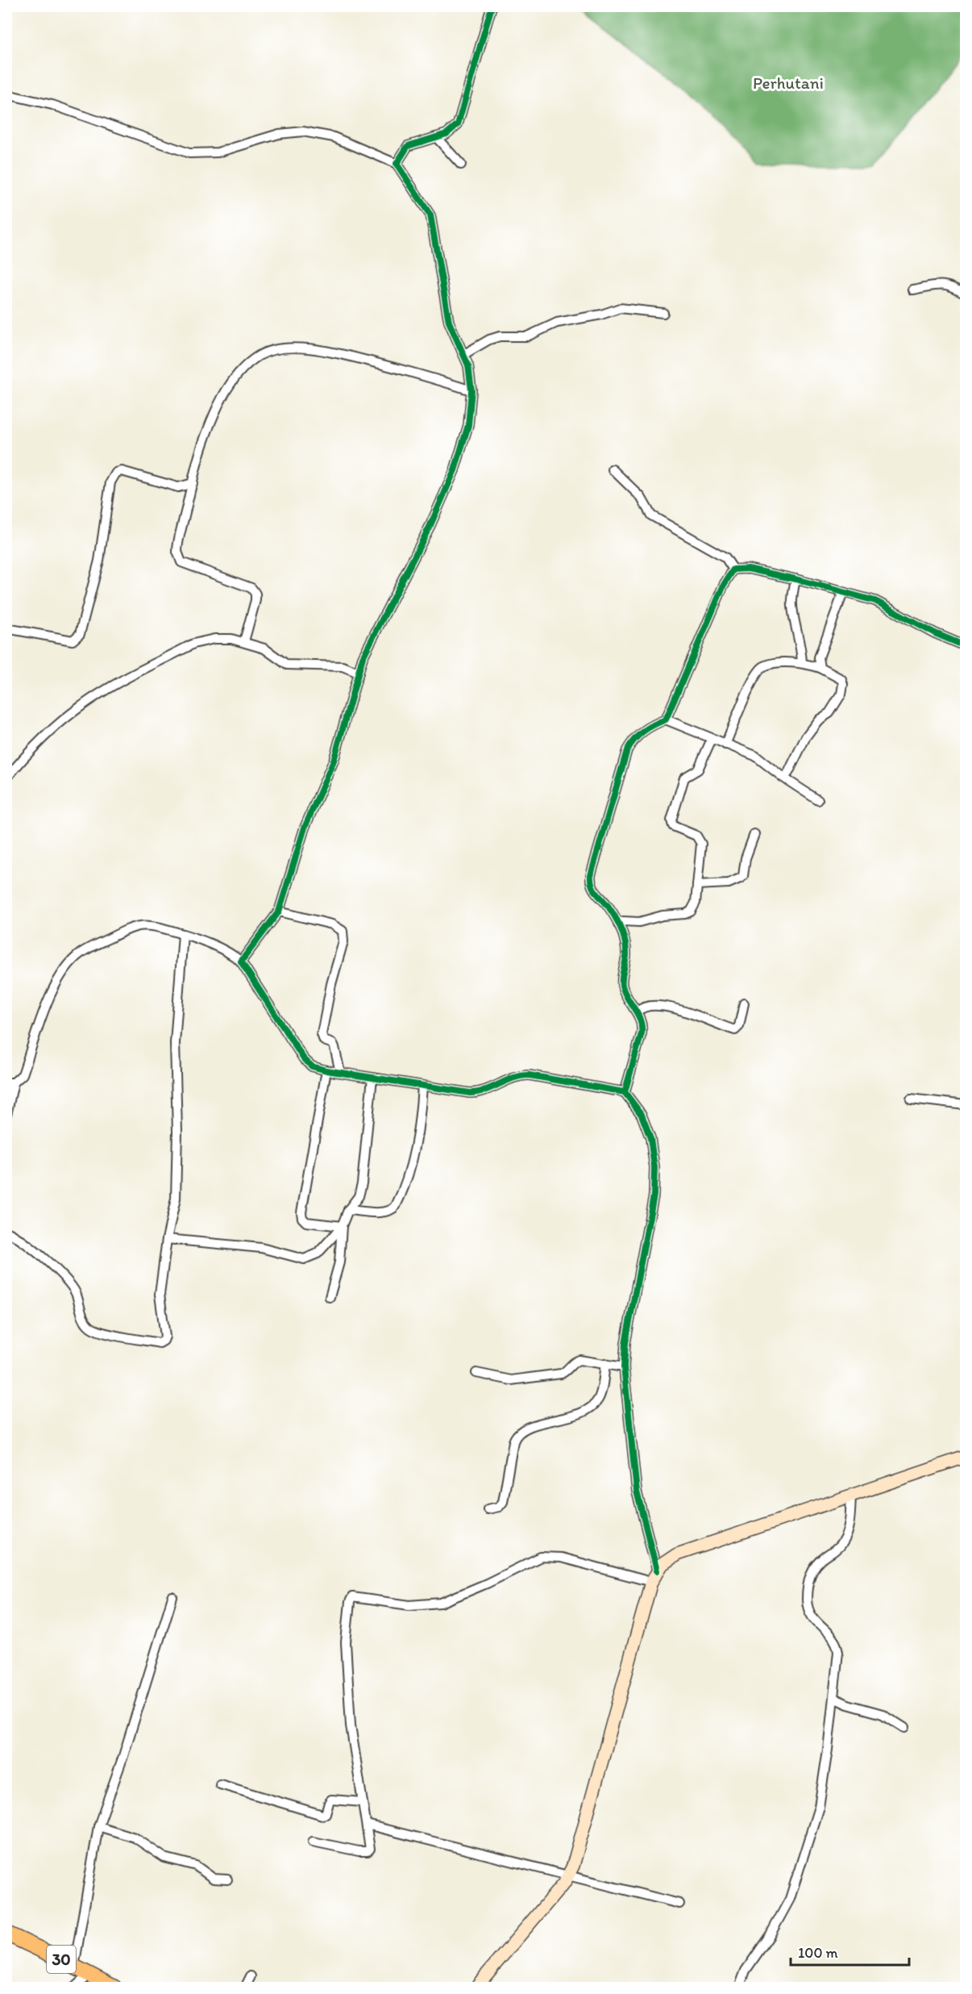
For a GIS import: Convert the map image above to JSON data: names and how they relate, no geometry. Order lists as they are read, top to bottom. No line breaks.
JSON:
{"streets":{"highway":["30"]},"parks":["Perhutani"],"scale_bar":"100 m"}
